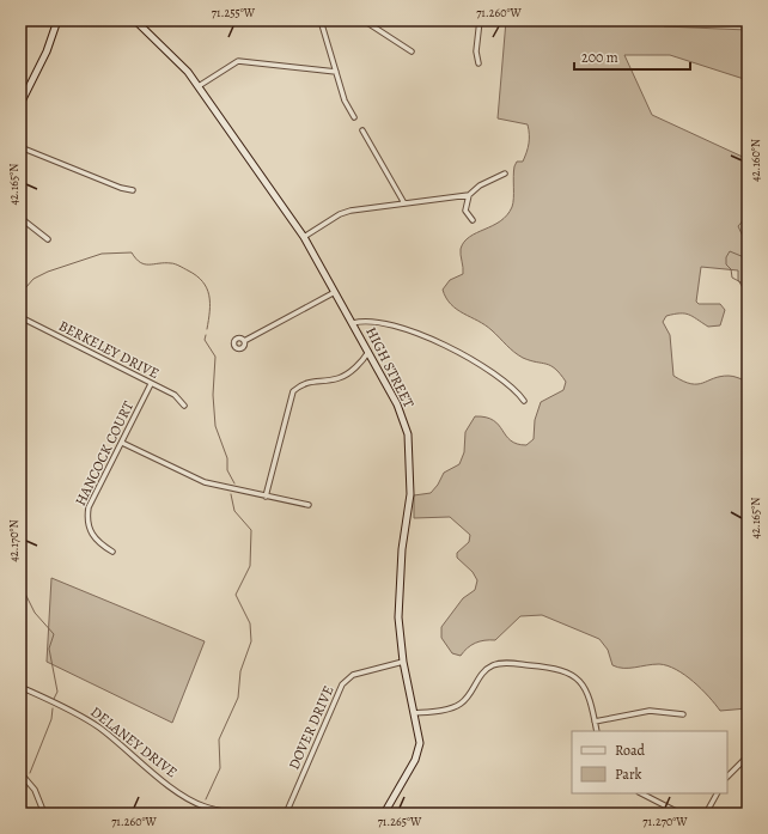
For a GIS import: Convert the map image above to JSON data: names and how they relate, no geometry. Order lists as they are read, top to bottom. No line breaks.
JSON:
{"streets":{"street":["BERKELEY DRIVE","HIGH STREET","HANCOCK COURT","DOVER DRIVE","DELANEY DRIVE"]},"crossings":[["BERKELEY DRIVE","HANCOCK COURT"],["HIGH STREET","DOVER DRIVE"]],"legend":["Road","Park"],"scale_bar":"200 m","coordinates":["71.255°W","71.260°W","42.160°N","42.165°N","42.170°N","71.265°W","71.270°W"]}
